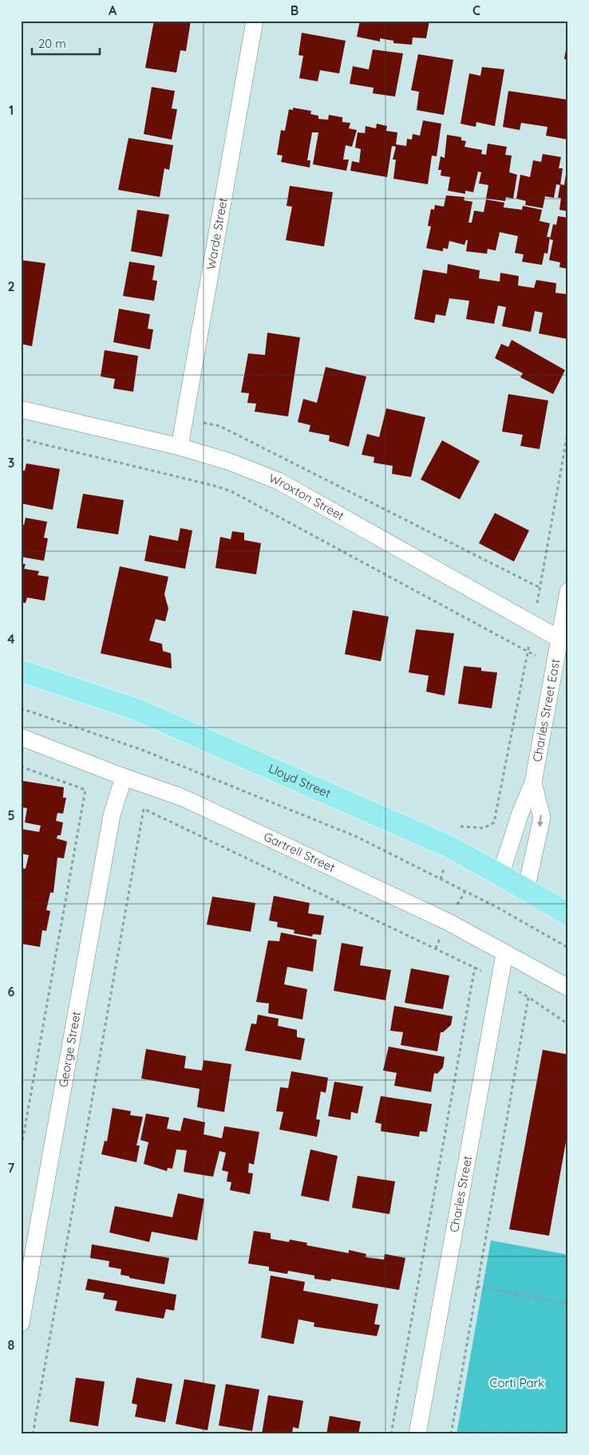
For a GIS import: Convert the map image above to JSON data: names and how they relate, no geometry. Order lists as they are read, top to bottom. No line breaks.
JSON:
{"streets":{"main road":["Lloyd Street"],"street":["Warde Street","Wroxton Street","Charles Street East","Gartrell Street","George Street","Charles Street"]},"crossings":[["Warde Street","Wroxton Street"],["Wroxton Street","Charles Street East"],["Charles Street East","Lloyd Street"],["Gartrell Street","George Street"],["Gartrell Street","Charles Street"]],"parks":["Corti Park"],"scale_bar":"20 m","grid":{"columns":["A","B","C"],"rows":["1","2","3","4","5","6","7","8"]}}
